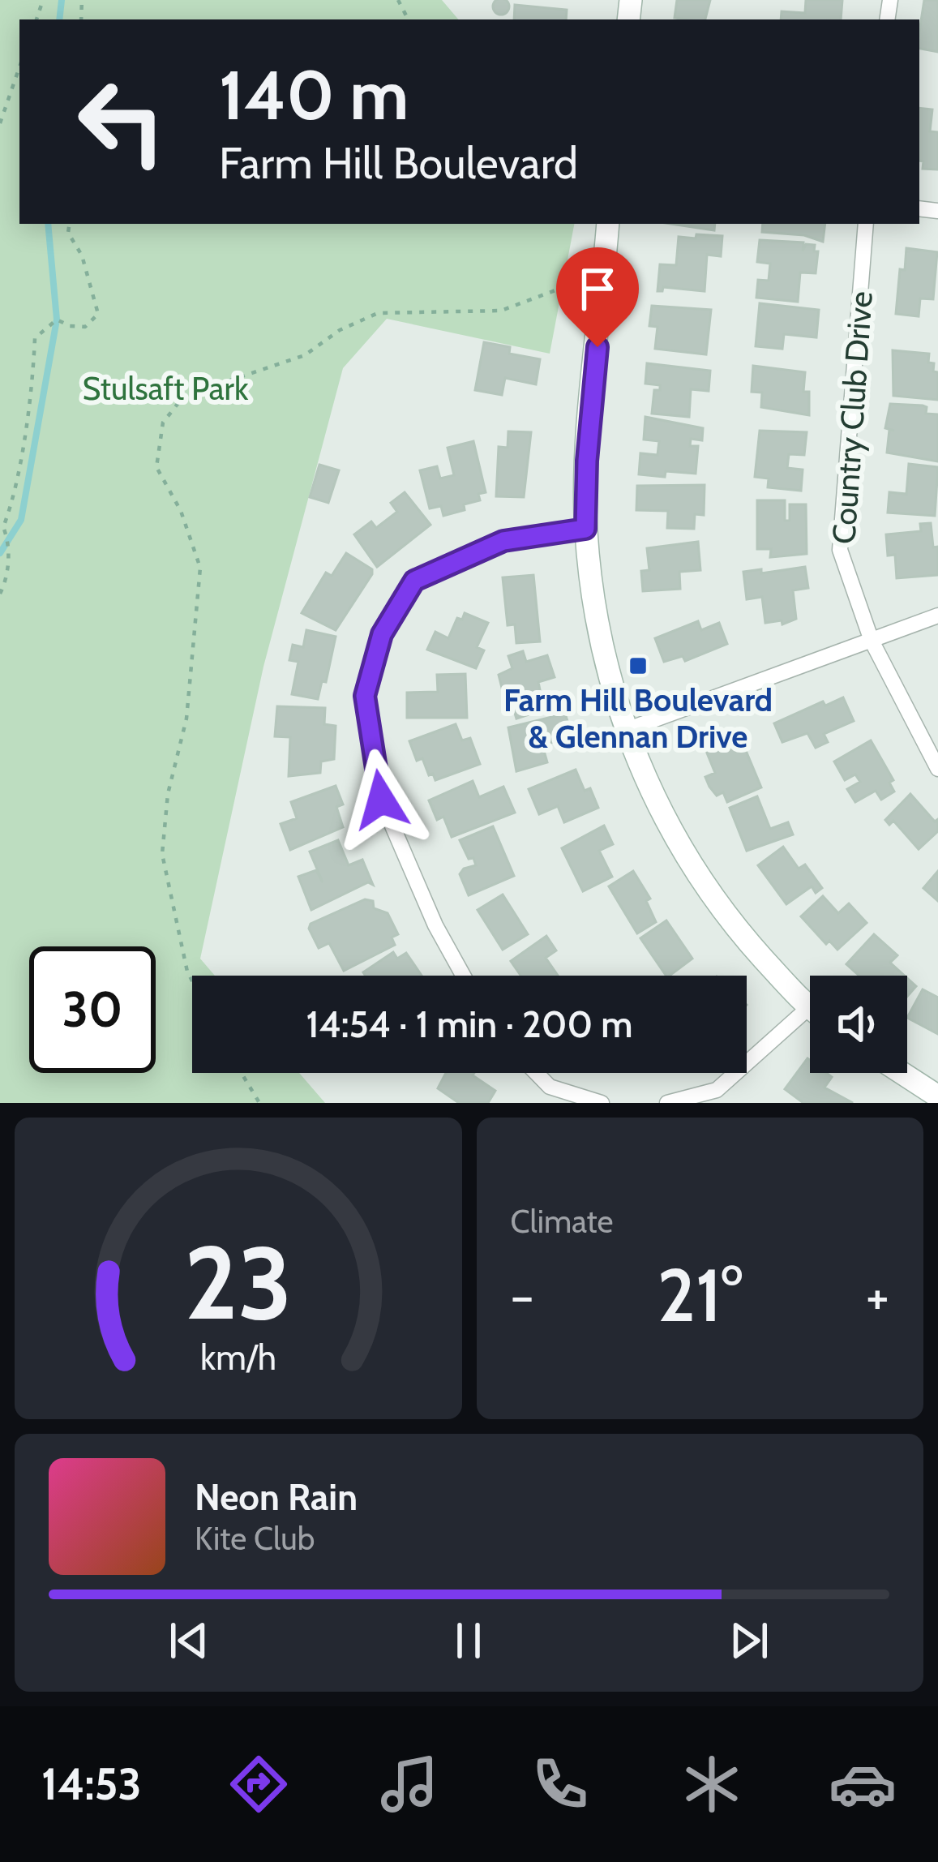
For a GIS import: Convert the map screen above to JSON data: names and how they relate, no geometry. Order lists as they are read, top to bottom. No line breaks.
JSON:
{"streets":{"street":["Country Club Drive"]},"parks":["Stulsaft Park"],"places":{"transit":["Farm Hill Boulevard & Glennan Drive"]},"page":{"turn":["140 m","Farm Hill Boulevard"],"limit":"30","trip":"14:54 · 1 min · 200 m","tile":"Climate","heat":["−","21°","+"],"song":["Neon Rain","Kite Club"],"tabs":"14:53","gauge":["23","km/h"]}}
